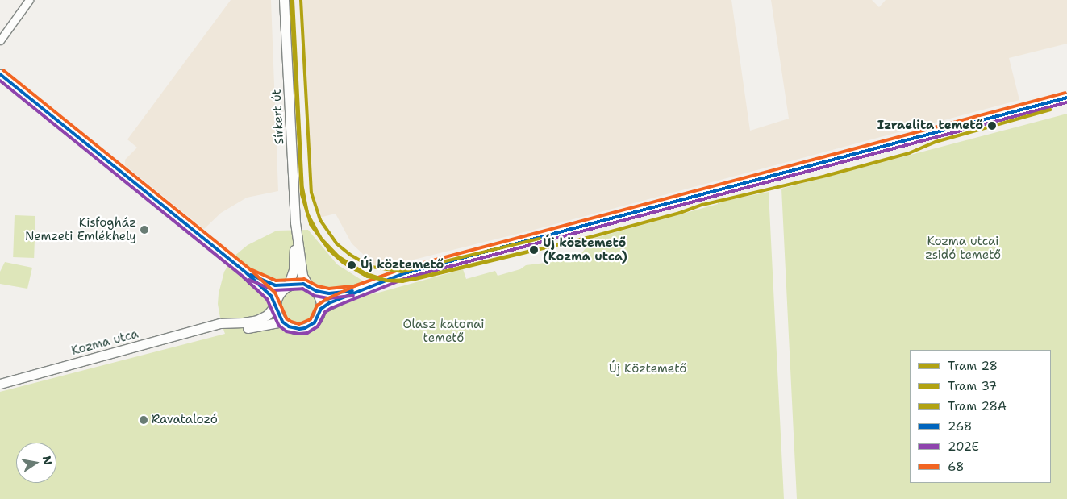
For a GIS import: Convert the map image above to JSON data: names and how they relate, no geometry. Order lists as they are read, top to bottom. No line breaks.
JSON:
{"streets":{"street":["Sírkert út","Kozma utca"]},"crossings":[["Sírkert út","Kozma utca"]],"parks":["Kozma utcai zsidó temető","Olasz katonai temető","Új Köztemető"],"places":["Izraelita temető","Kisfogház Nemzeti Emlékhely","Új köztemető (Kozma utca)","Új köztemető","Ravatalozó"],"lines":["tram line 28","tram line 37","tram line 28A","transit line 68","transit line 268","transit line 202E"],"legend":["Tram 28","Tram 37","Tram 28A","268","202E","68"],"north":"right"}
